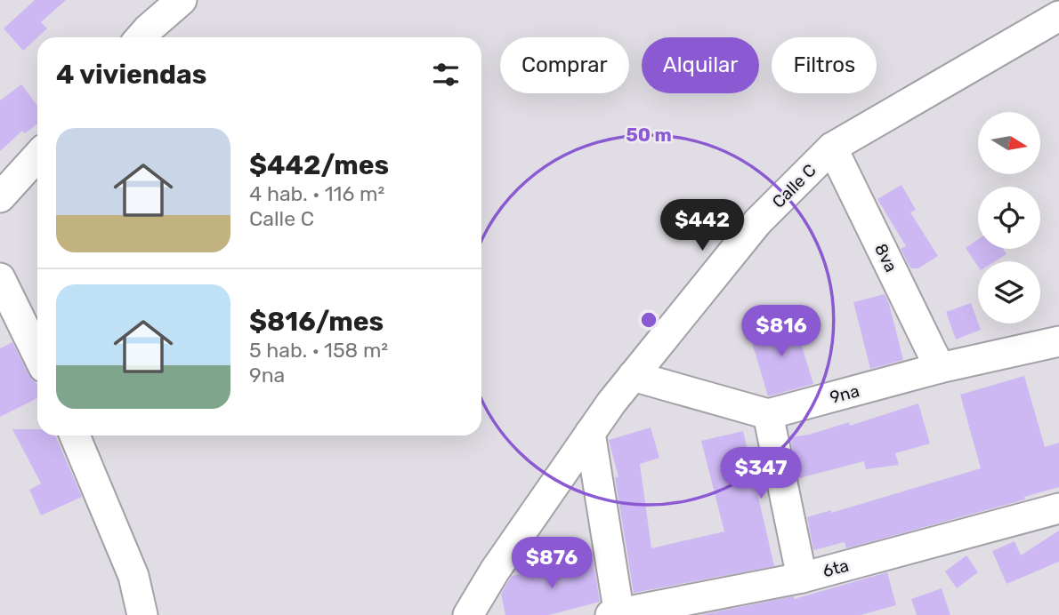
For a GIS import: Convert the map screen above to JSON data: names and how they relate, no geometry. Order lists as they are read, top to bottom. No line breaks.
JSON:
{"streets":{"street":["Calle C","8va","9na","6ta"]},"crossings":[["Calle C","8va"],["8va","9na"]],"north":"right","page":{"chip":["Comprar","Alquilar","Filtros"],"heading":"4 viviendas","list":[{"name":"$442/mes","note":"4 hab. · 116 m² · Calle C"},{"name":"$816/mes","note":"5 hab. · 158 m² · 9na"}],"price":["$442","$816","$347","$876"]},"rings":["50 m"]}
